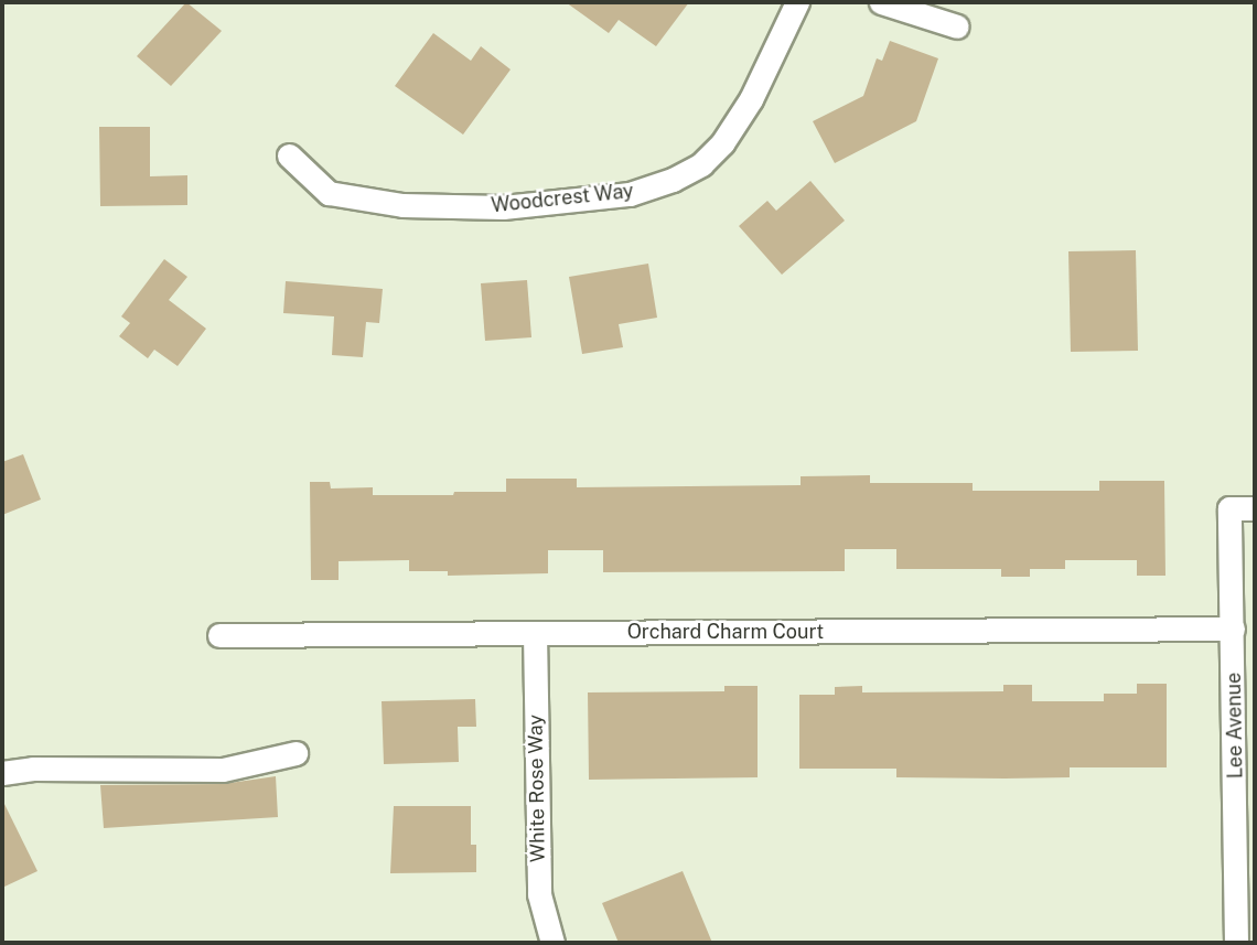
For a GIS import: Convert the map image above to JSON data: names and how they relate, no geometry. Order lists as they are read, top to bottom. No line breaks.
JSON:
{"streets":{"street":["Woodcrest Way","Orchard Charm Court","Lee Avenue","White Rose Way"]},"crossings":[["Orchard Charm Court","Lee Avenue"],["Orchard Charm Court","White Rose Way"]]}
